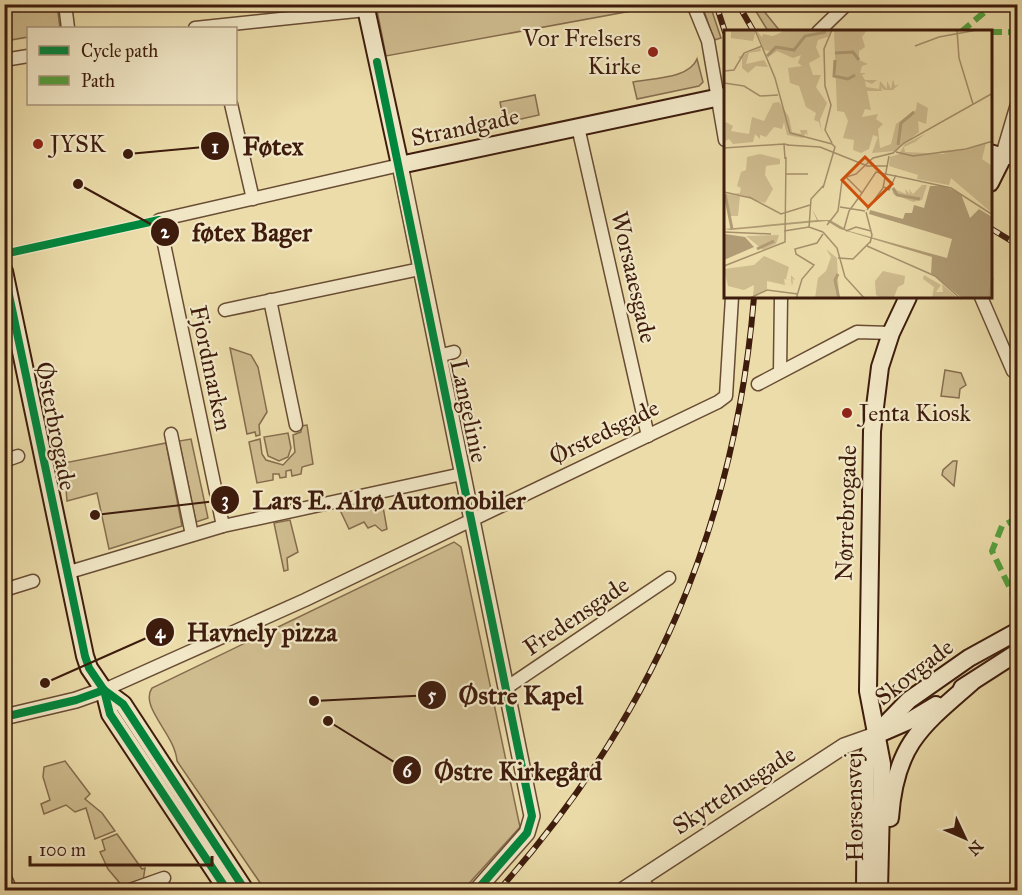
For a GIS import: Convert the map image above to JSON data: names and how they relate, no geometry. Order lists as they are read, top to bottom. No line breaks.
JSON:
{"streets":{"main road":["Strandgade","Langelinie","Østerbrogade","Nørrebrogade","Skovgade","Horsensvej"],"street":["Worsaaesgade","Fjordmarken","Ørstedsgade","Fredensgade","Skyttehusgade"]},"crossings":[["Strandgade","Worsaaesgade"],["Strandgade","Fjordmarken"],["Strandgade","Langelinie"],["Worsaaesgade","Ørstedsgade"],["Langelinie","Ørstedsgade"],["Langelinie","Fredensgade"],["Østerbrogade","Ørstedsgade"],["Nørrebrogade","Skovgade"],["Nørrebrogade","Skyttehusgade"],["Nørrebrogade","Horsensvej"],["Skovgade","Skyttehusgade"],["Skovgade","Horsensvej"],["Skyttehusgade","Horsensvej"]],"places":["Vor Frelsers Kirke","JYSK","Føtex","føtex Bager","Jenta Kiosk","Lars E. Alrø Automobiler","Havnely pizza","Østre Kapel","Østre Kirkegård"],"legend":["Cycle path","Path"],"scale_bar":"100 m","north":"bottom right"}
